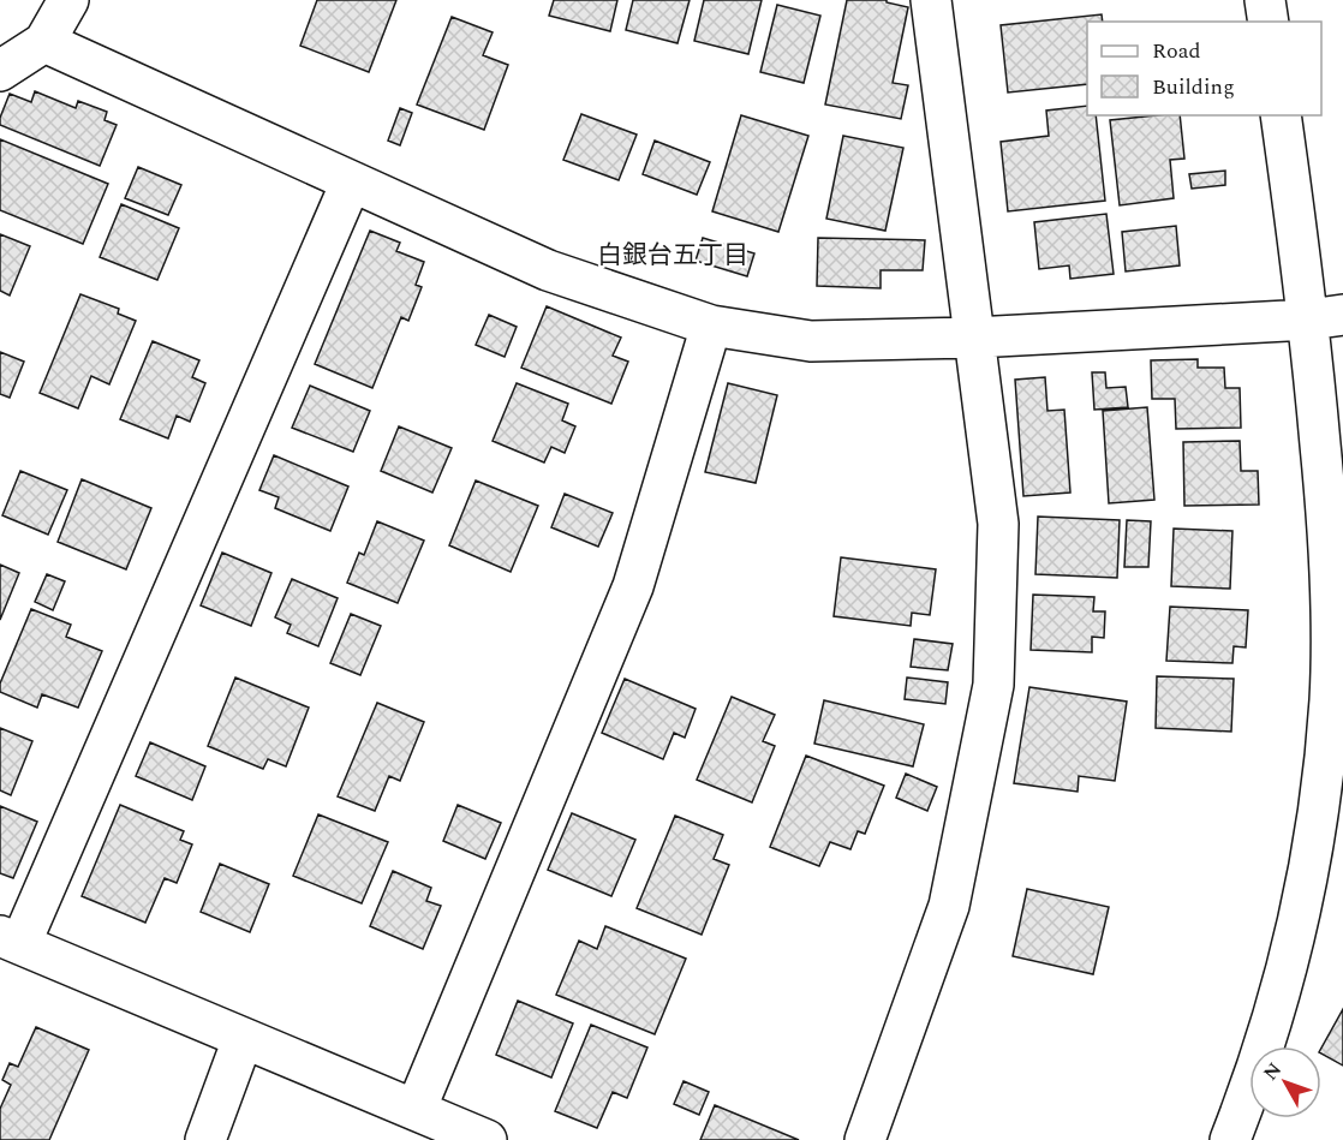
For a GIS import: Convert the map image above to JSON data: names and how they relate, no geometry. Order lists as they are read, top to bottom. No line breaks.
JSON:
{"districts":["白銀台五丁目"],"legend":["Road","Building"],"north":"top left"}
